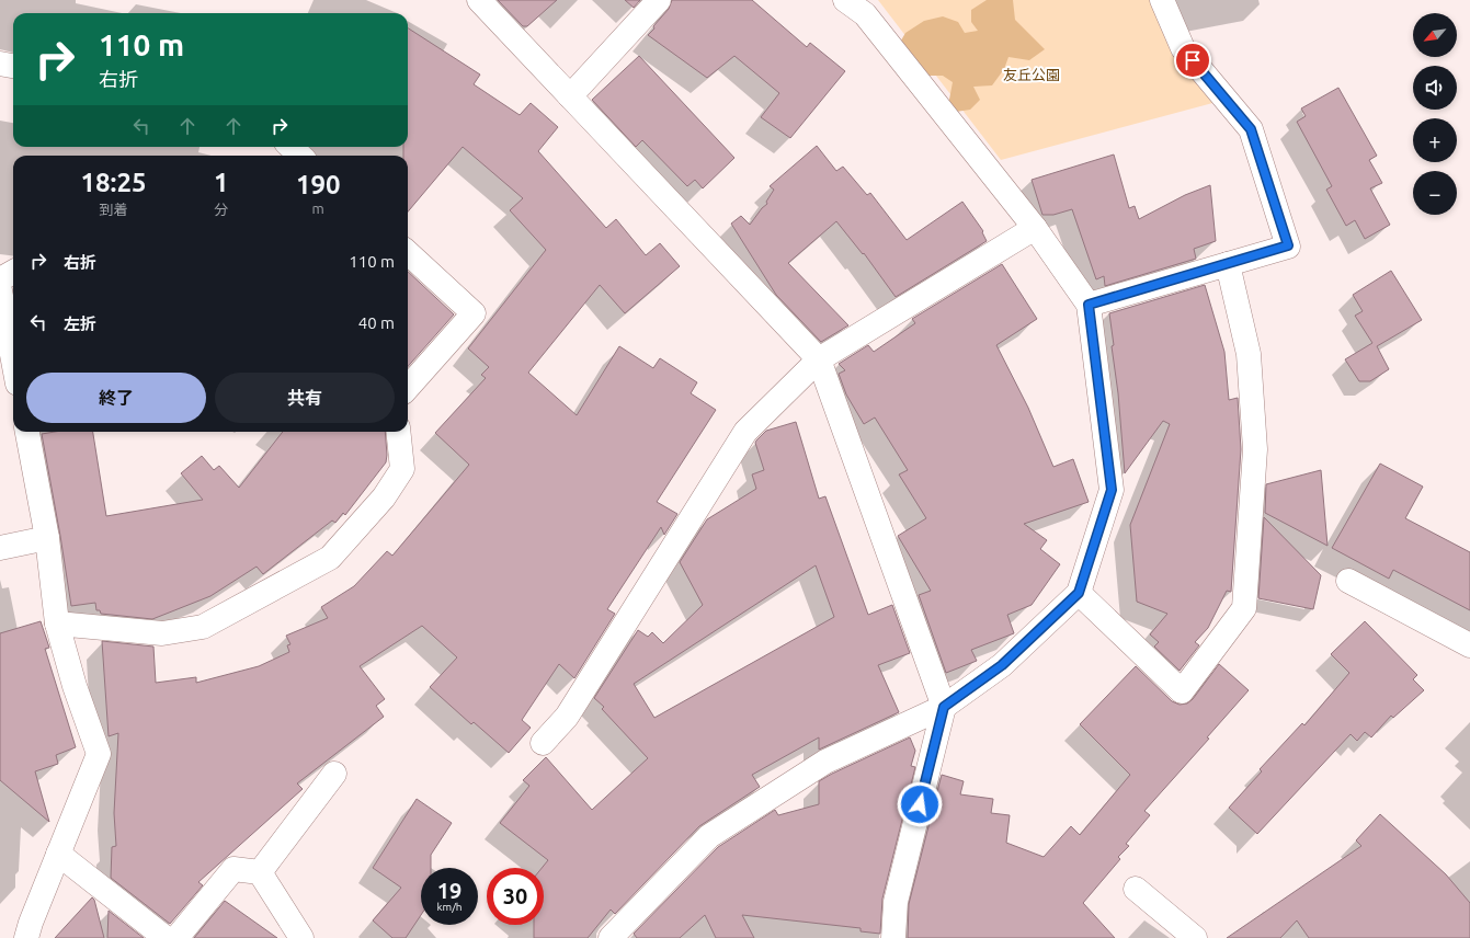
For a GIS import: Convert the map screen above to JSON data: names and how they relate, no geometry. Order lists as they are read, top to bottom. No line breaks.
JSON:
{"parks":["友丘公園"],"north":"bottom left","page":{"map_buttons":["+","−"],"turn":["110 m","右折"],"eta":["18:25","到着","1","分","190","m"],"list":[{"name":"右折","value":"110 m"},{"name":"左折","value":"40 m"}],"buttons":["終了","共有"],"speed":"19 km/h","limit":"30"}}
